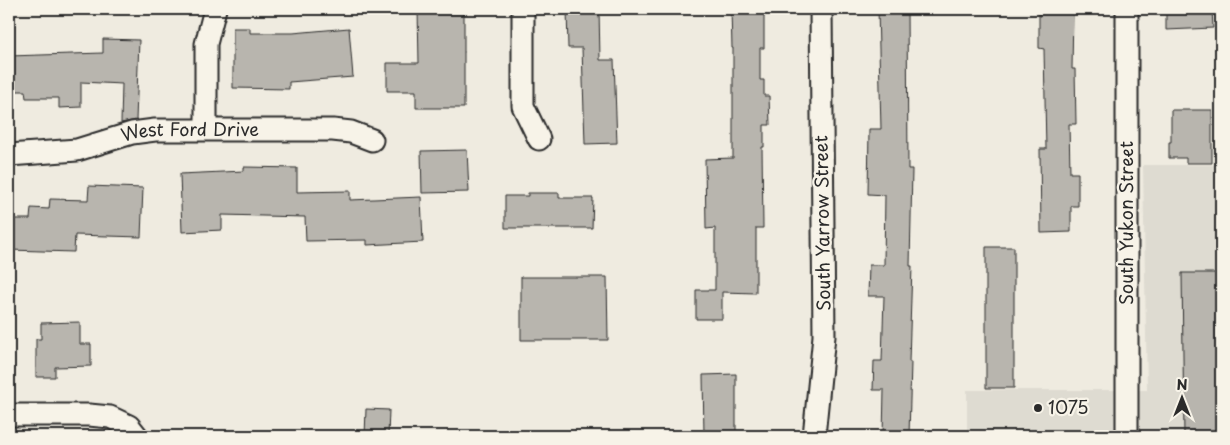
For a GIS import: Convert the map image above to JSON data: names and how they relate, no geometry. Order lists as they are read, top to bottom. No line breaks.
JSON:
{"streets":{"street":["West Ford Drive","South Yarrow Street","South Yukon Street"]},"places":["1075"],"north":"top"}
